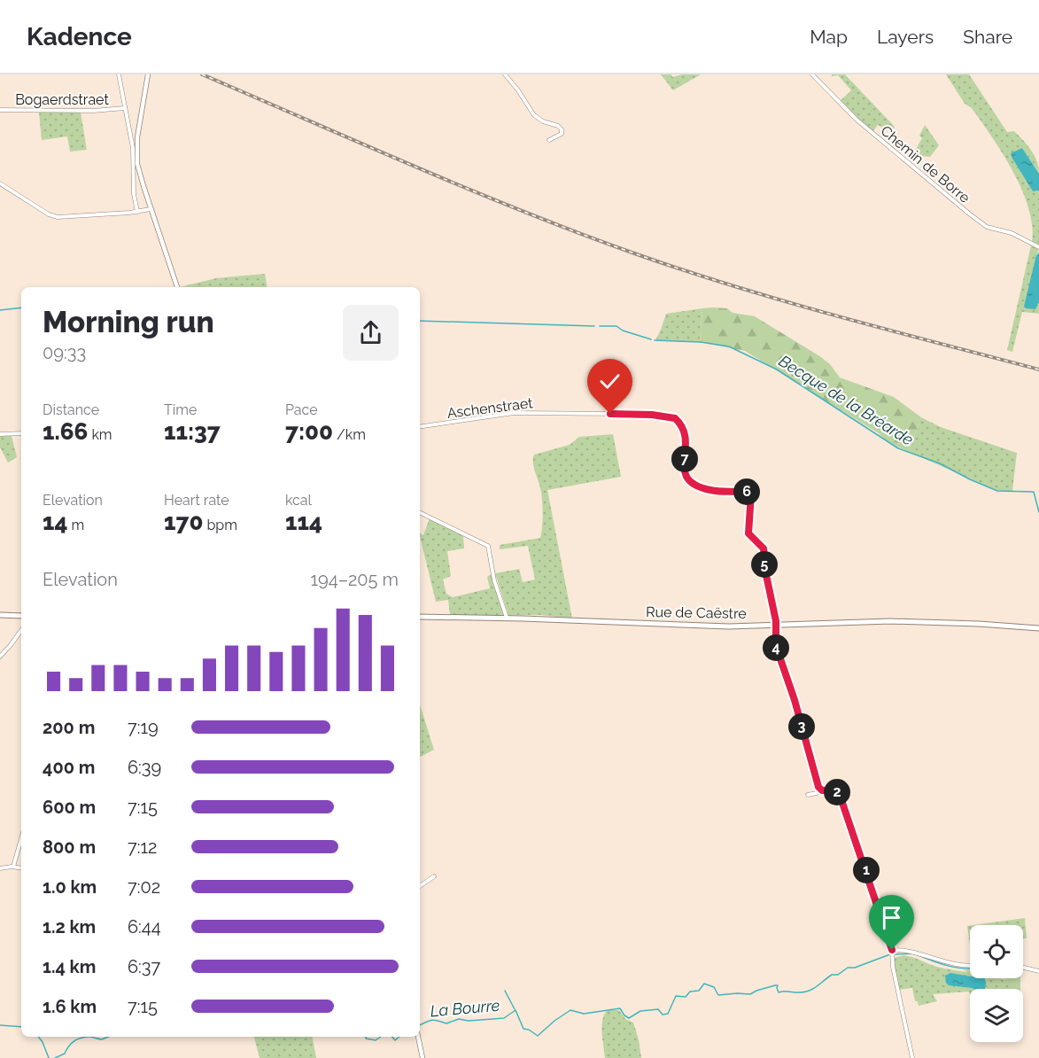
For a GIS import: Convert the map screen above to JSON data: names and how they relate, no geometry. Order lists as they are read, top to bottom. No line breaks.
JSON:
{"streets":{"main road":["Rue de Caëstre"],"street":["Bogaerdstraet","Chemin de Borre","Aschenstraet"]},"crossings":[["Aschenstraet","Rue de Caëstre"]],"water":["Becque de la Bréarde","La Bourre"],"page":{"header":"Kadence","nav":["Map","Layers","Share"],"heading":["Morning run","09:33"],"stats":[["Distance","1.66 km"],["Time","11:37"],["Pace","7:00 /km"],["Elevation","14 m"],["Heart rate","170 bpm"],["kcal","114"]],"pins":["7","6","5","4","3","2","1"],"chart":["Elevation","194–205 m"],"list":[{"name":"200 m","note":"7:19"},{"name":"400 m","note":"6:39"},{"name":"600 m","note":"7:15"},{"name":"800 m","note":"7:12"},{"name":"1.0 km","note":"7:02"},{"name":"1.2 km","note":"6:44"},{"name":"1.4 km","note":"6:37"},{"name":"1.6 km","note":"7:15"}]}}
